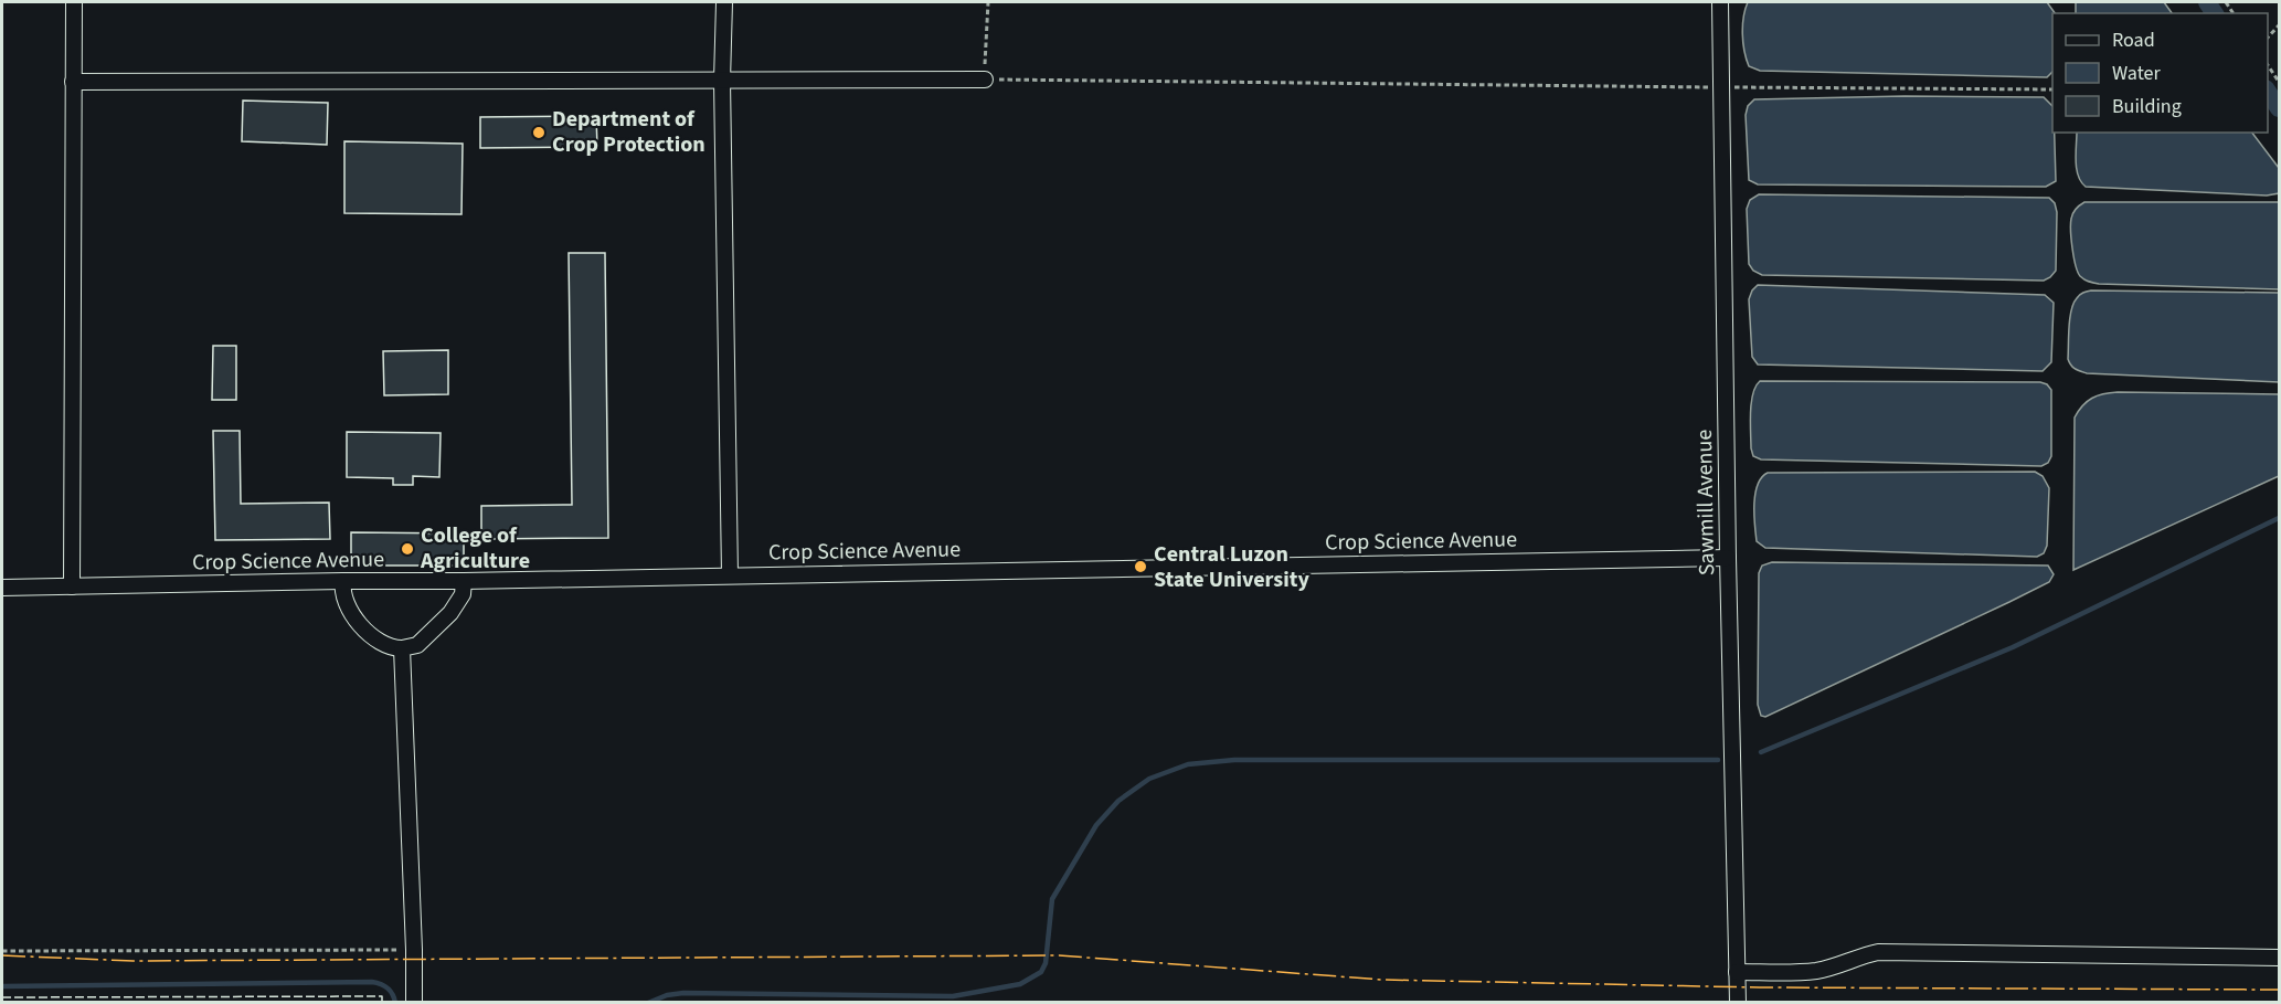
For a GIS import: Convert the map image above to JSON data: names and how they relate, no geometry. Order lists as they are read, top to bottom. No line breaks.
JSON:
{"streets":{"street":["Sawmill Avenue","Crop Science Avenue"]},"crossings":[["Sawmill Avenue","Crop Science Avenue"]],"places":["Department of Crop Protection","College of Agriculture","Central Luzon State University"],"legend":["Road","Water","Building"]}
